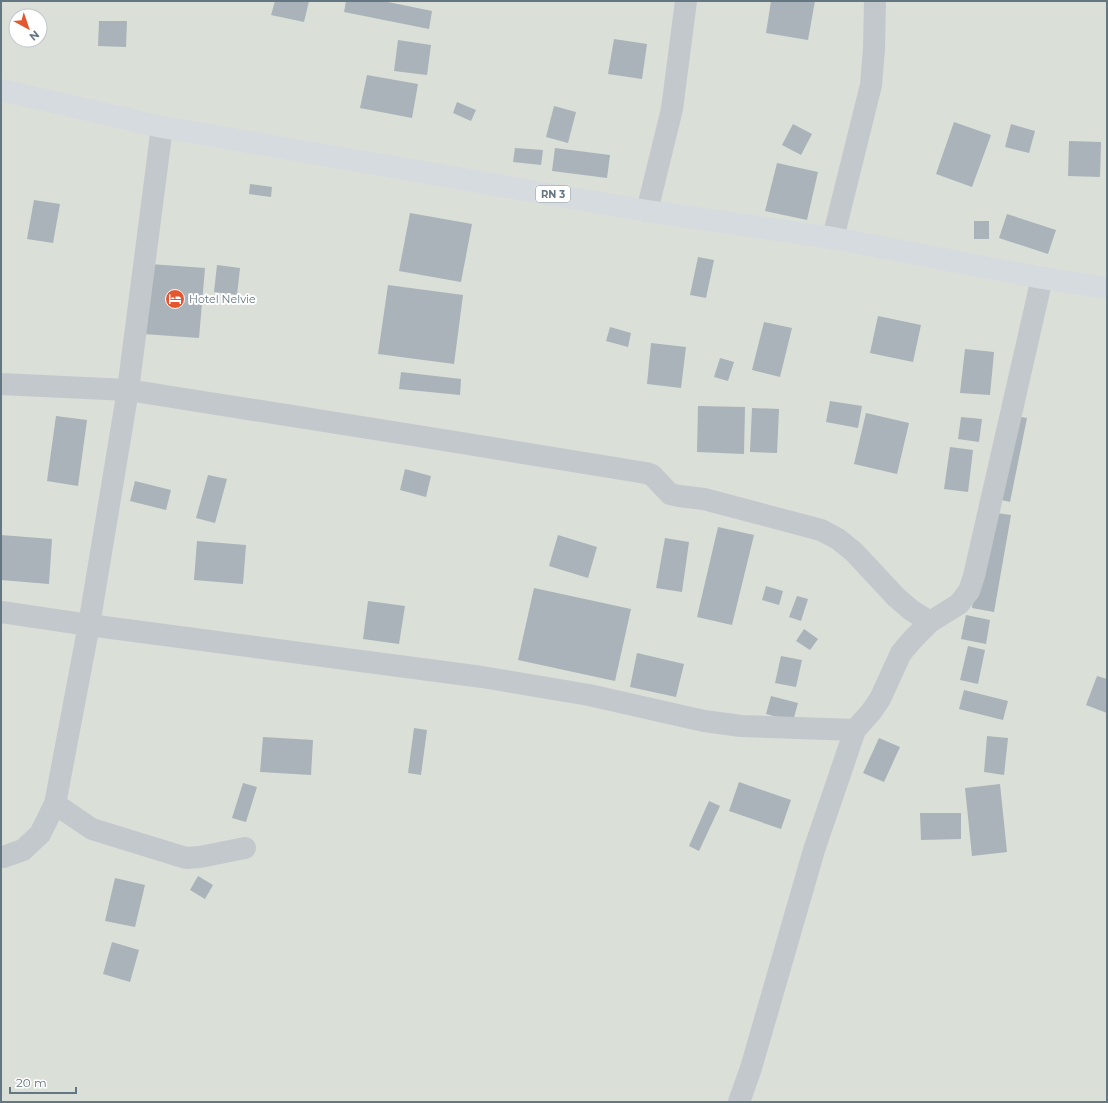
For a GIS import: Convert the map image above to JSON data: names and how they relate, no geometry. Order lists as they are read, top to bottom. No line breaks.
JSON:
{"streets":{"highway":["RN 3"]},"places":{"hotel":["Hotel Nelvie"]},"scale_bar":"20 m","north":"bottom right"}
